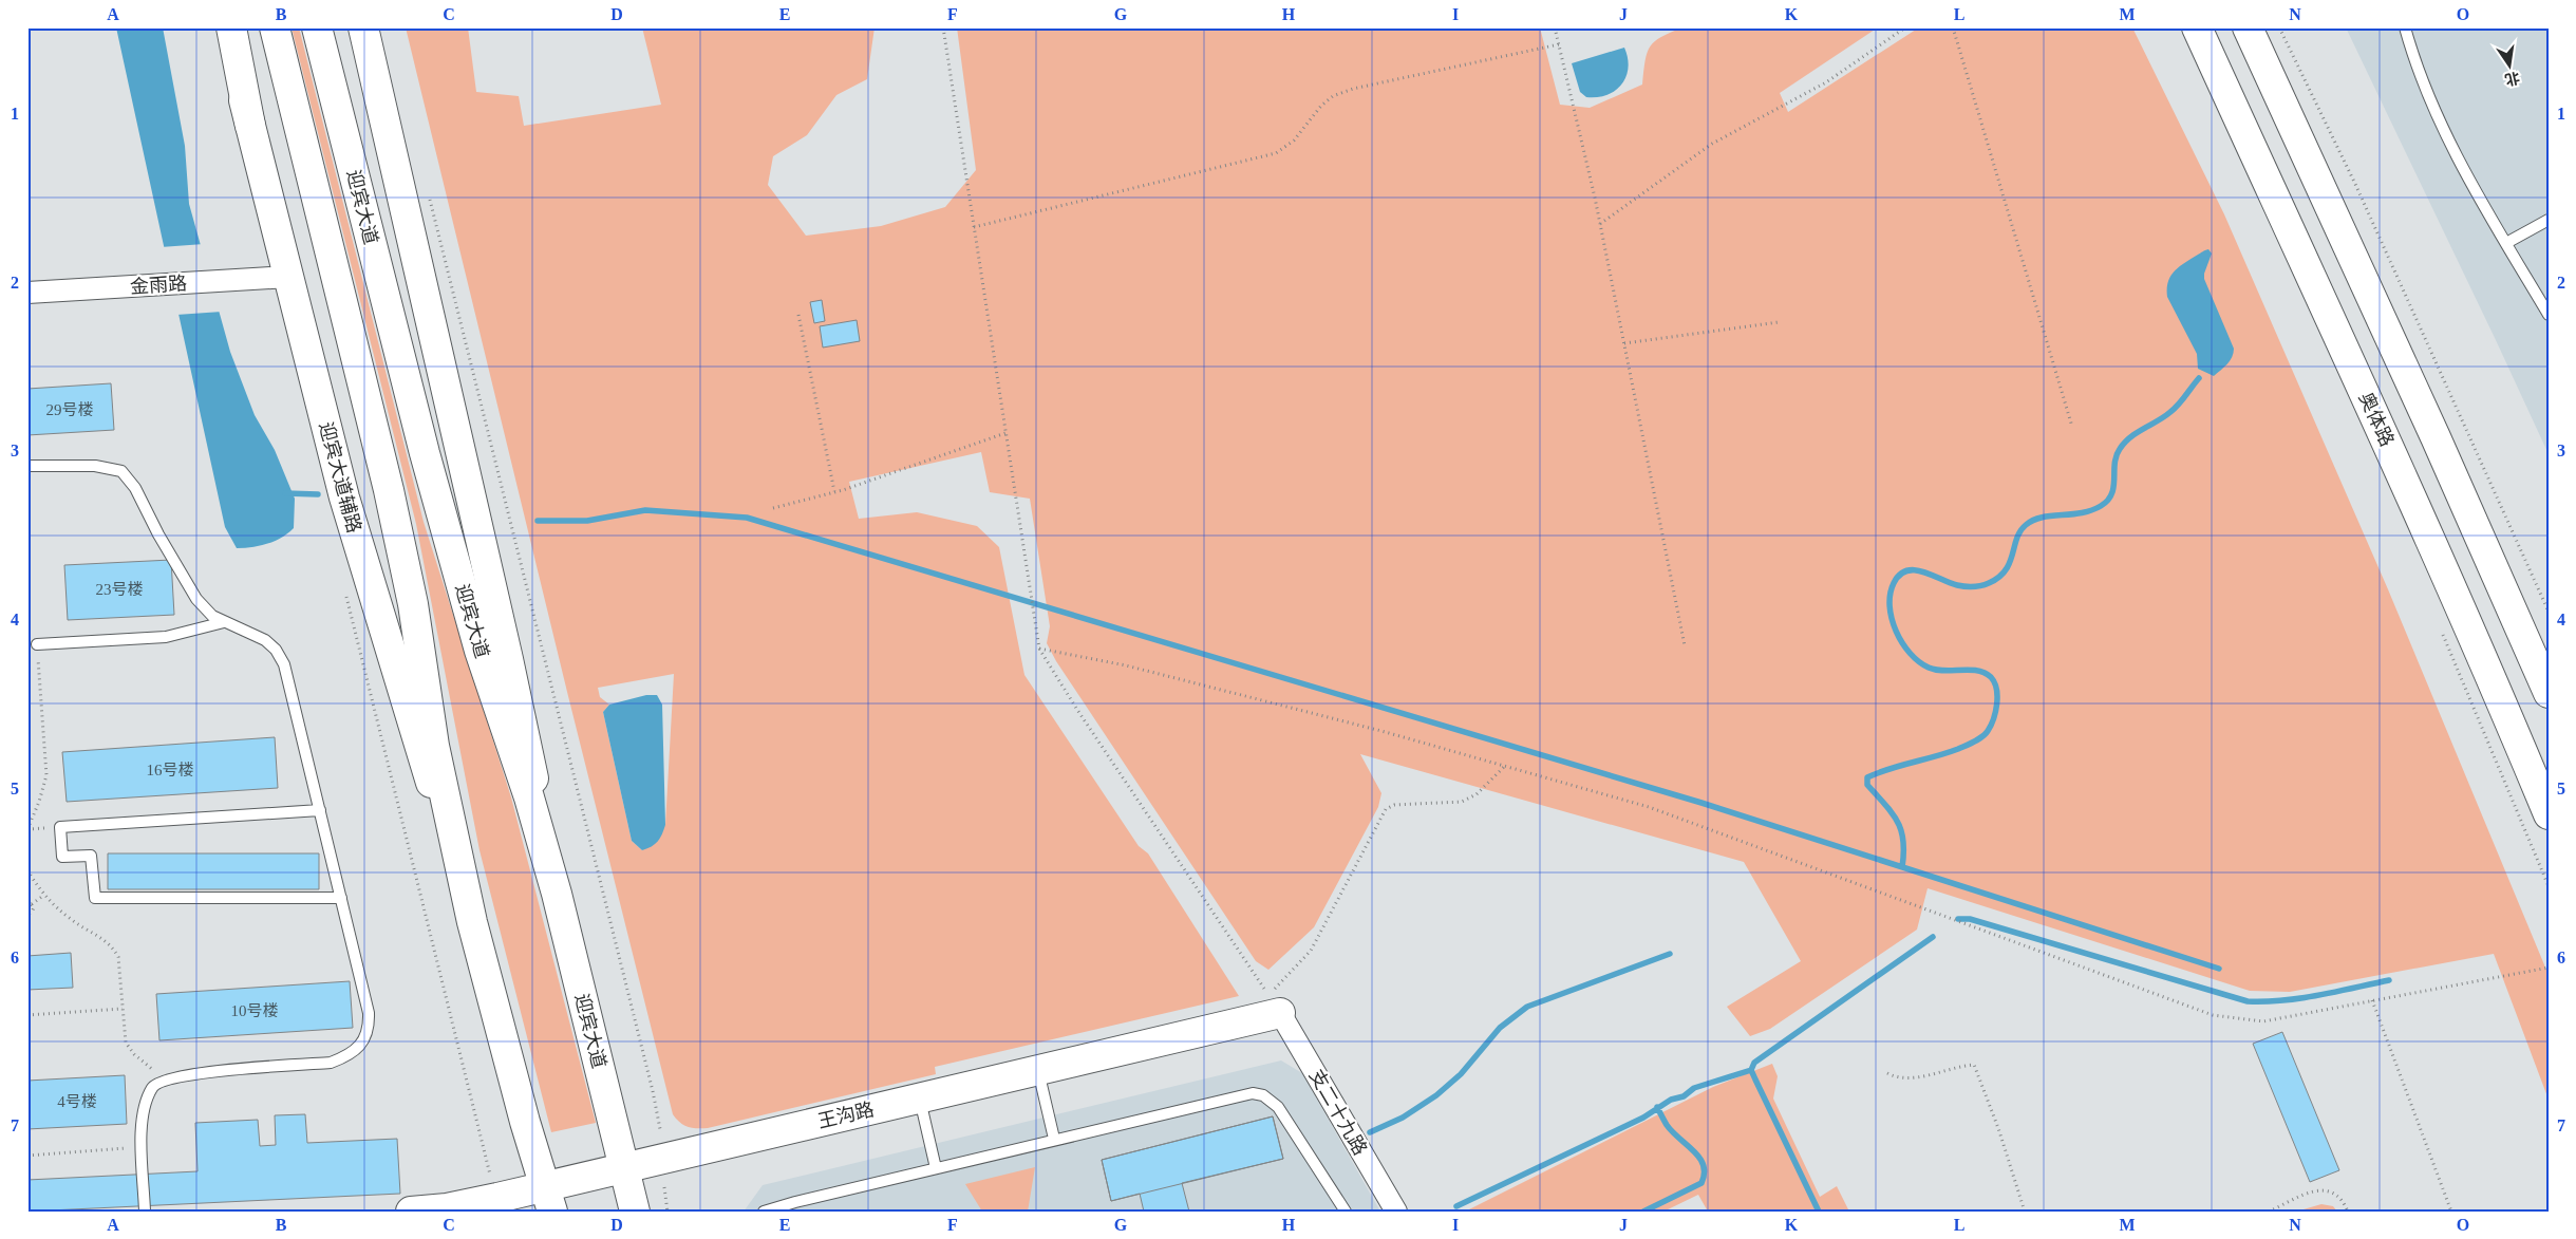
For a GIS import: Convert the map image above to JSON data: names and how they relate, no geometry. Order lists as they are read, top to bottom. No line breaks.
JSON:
{"streets":{"main road":["迎宾大道","奥体路","迎宾大道辅路","王沟路"],"street":["金雨路","支二十九路"]},"crossings":[["迎宾大道","王沟路"],["金雨路","迎宾大道辅路"],["支二十九路","王沟路"]],"house_numbers":["29号楼","23号楼","16号楼","10号楼","4号楼"],"north":"bottom","grid":{"columns":["A","B","C","D","E","F","G","H","I","J","K","L","M","N","O"],"rows":["1","2","3","4","5","6","7"]}}
